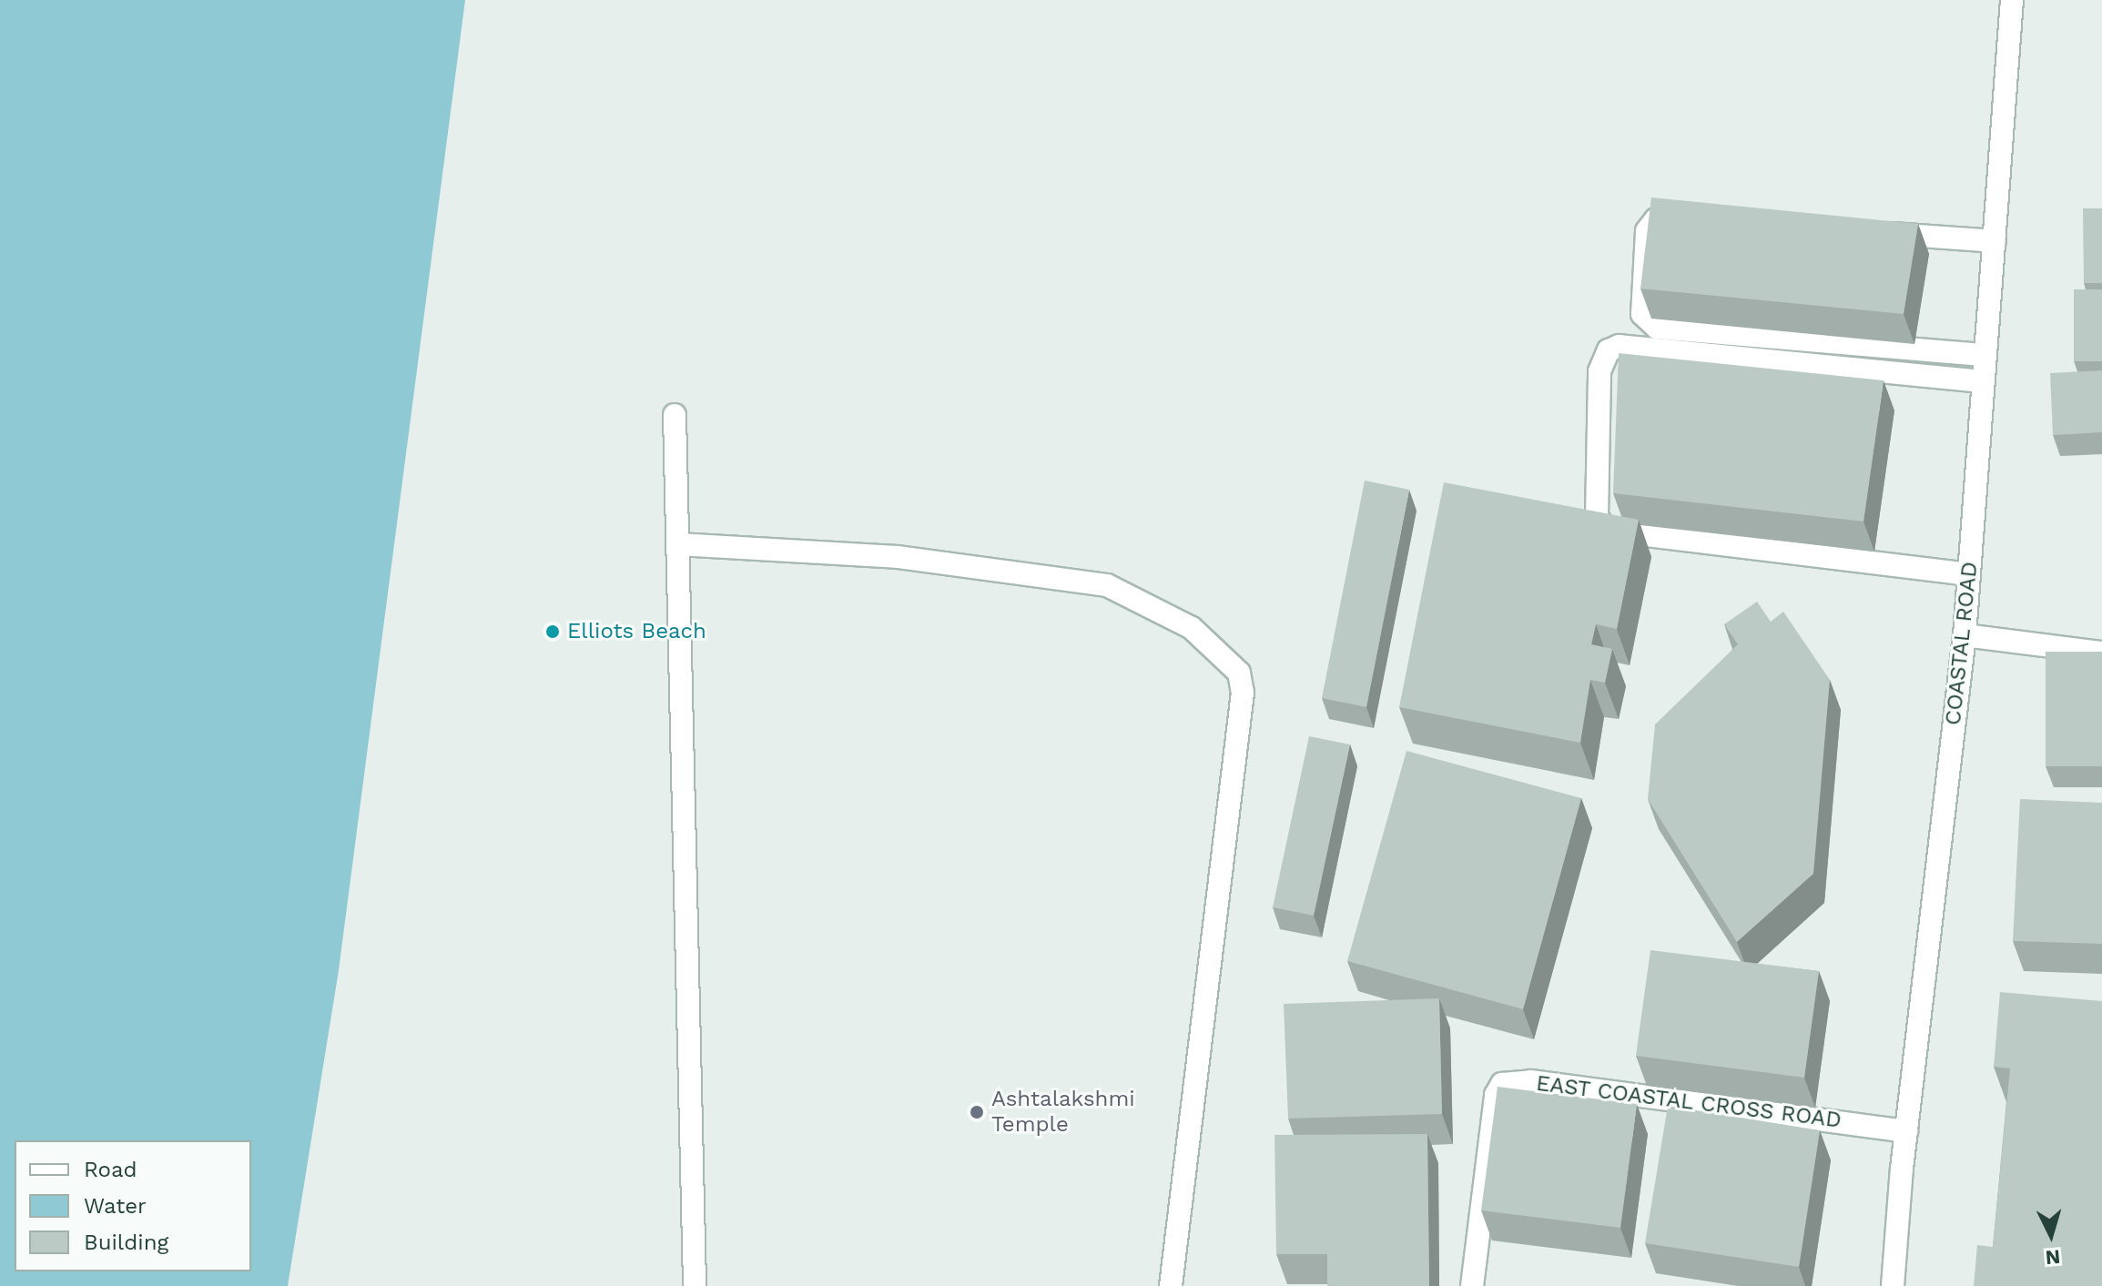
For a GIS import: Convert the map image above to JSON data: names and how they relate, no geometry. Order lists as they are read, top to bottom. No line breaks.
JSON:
{"streets":{"street":["COASTAL ROAD","EAST COASTAL CROSS ROAD"]},"crossings":[["COASTAL ROAD","EAST COASTAL CROSS ROAD"]],"places":["Elliots Beach","Ashtalakshmi Temple"],"legend":["Road","Water","Building"],"north":"bottom"}
